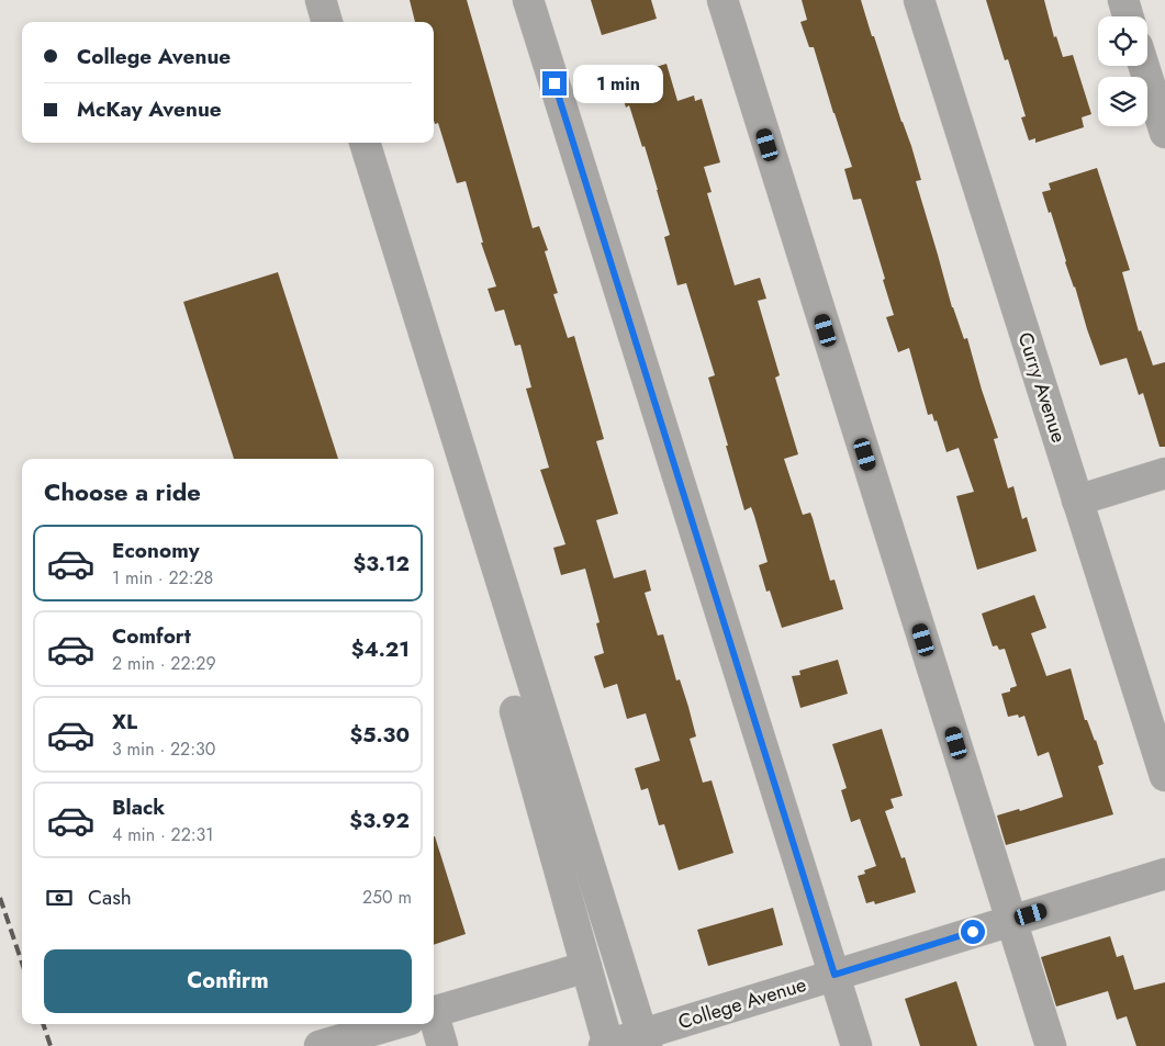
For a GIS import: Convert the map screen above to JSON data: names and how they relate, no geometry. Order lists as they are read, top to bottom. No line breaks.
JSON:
{"streets":{"street":["Curry Avenue","College Avenue"]},"page":{"banner":["College Avenue","McKay Avenue"],"bubble":"1 min","heading":"Choose a ride","list":[{"name":"Economy","note":"1 min · 22:28","value":"$3.12"},{"name":"Comfort","note":"2 min · 22:29","value":"$4.21"},{"name":"XL","note":"3 min · 22:30","value":"$5.30"},{"name":"Black","note":"4 min · 22:31","value":"$3.92"}],"pay":["Cash","250 m"],"buttons":"Confirm"}}
